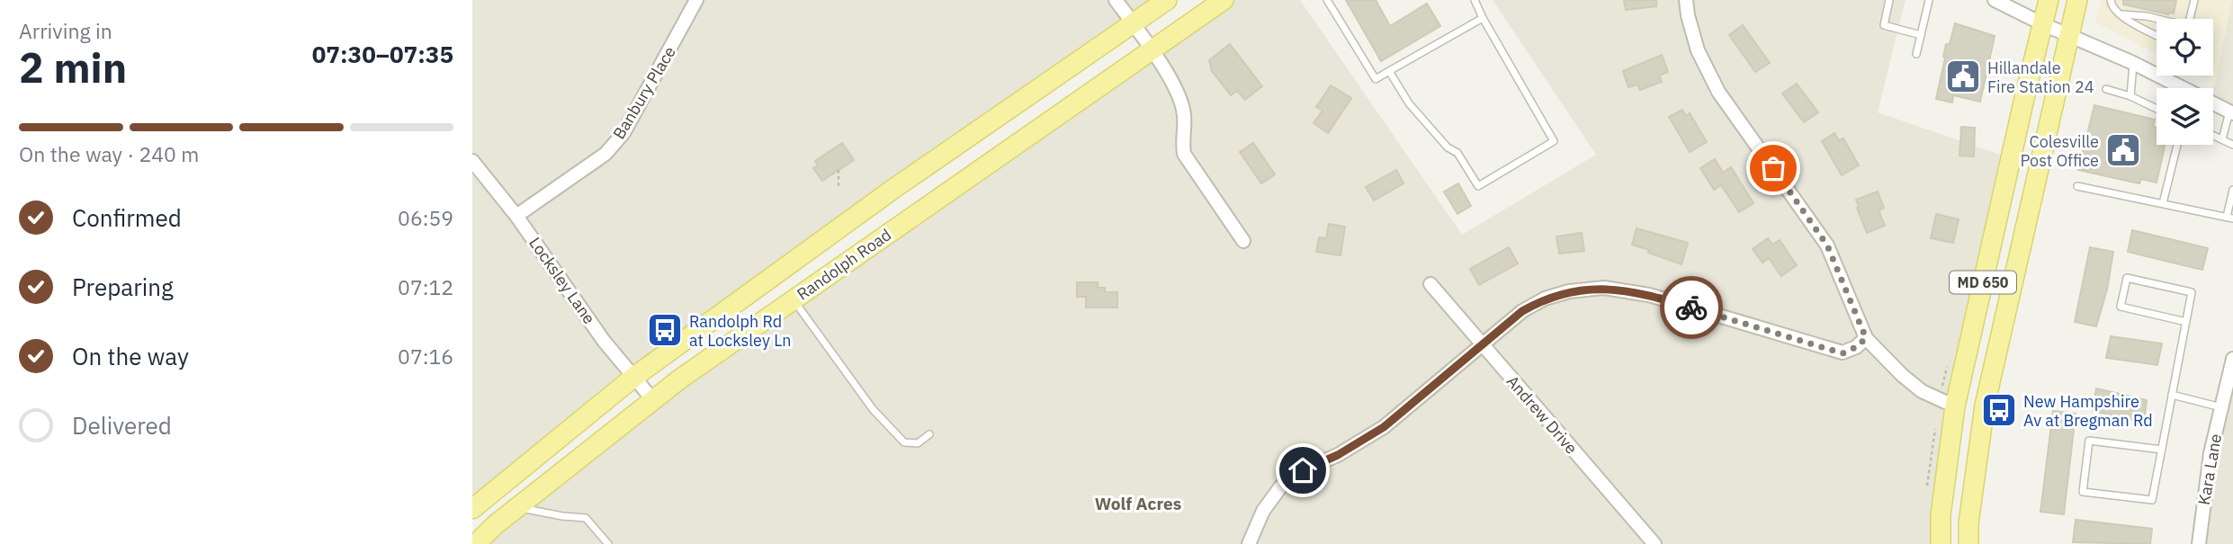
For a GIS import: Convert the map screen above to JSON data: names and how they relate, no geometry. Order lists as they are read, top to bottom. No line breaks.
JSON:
{"streets":{"main road":["Randolph Road","MD 650"],"street":["Banbury Place","Locksley Lane","Andrew Drive","Kara Lane"]},"crossings":[["Banbury Place","Locksley Lane"],["Randolph Road","Locksley Lane"]],"districts":["Wolf Acres"],"places":{"public building":["Hillandale Fire Station 24","Colesville Post Office"],"bus stop":["Randolph Rd at Locksley Ln","New Hampshire Av at Bregman Rd"]},"page":{"heading":["2 min","Arriving in","07:30–07:35"],"bar":"On the way · 240 m","list":[["Confirmed","06:59"],["Preparing","07:12"],["On the way","07:16"],"Delivered"]}}
